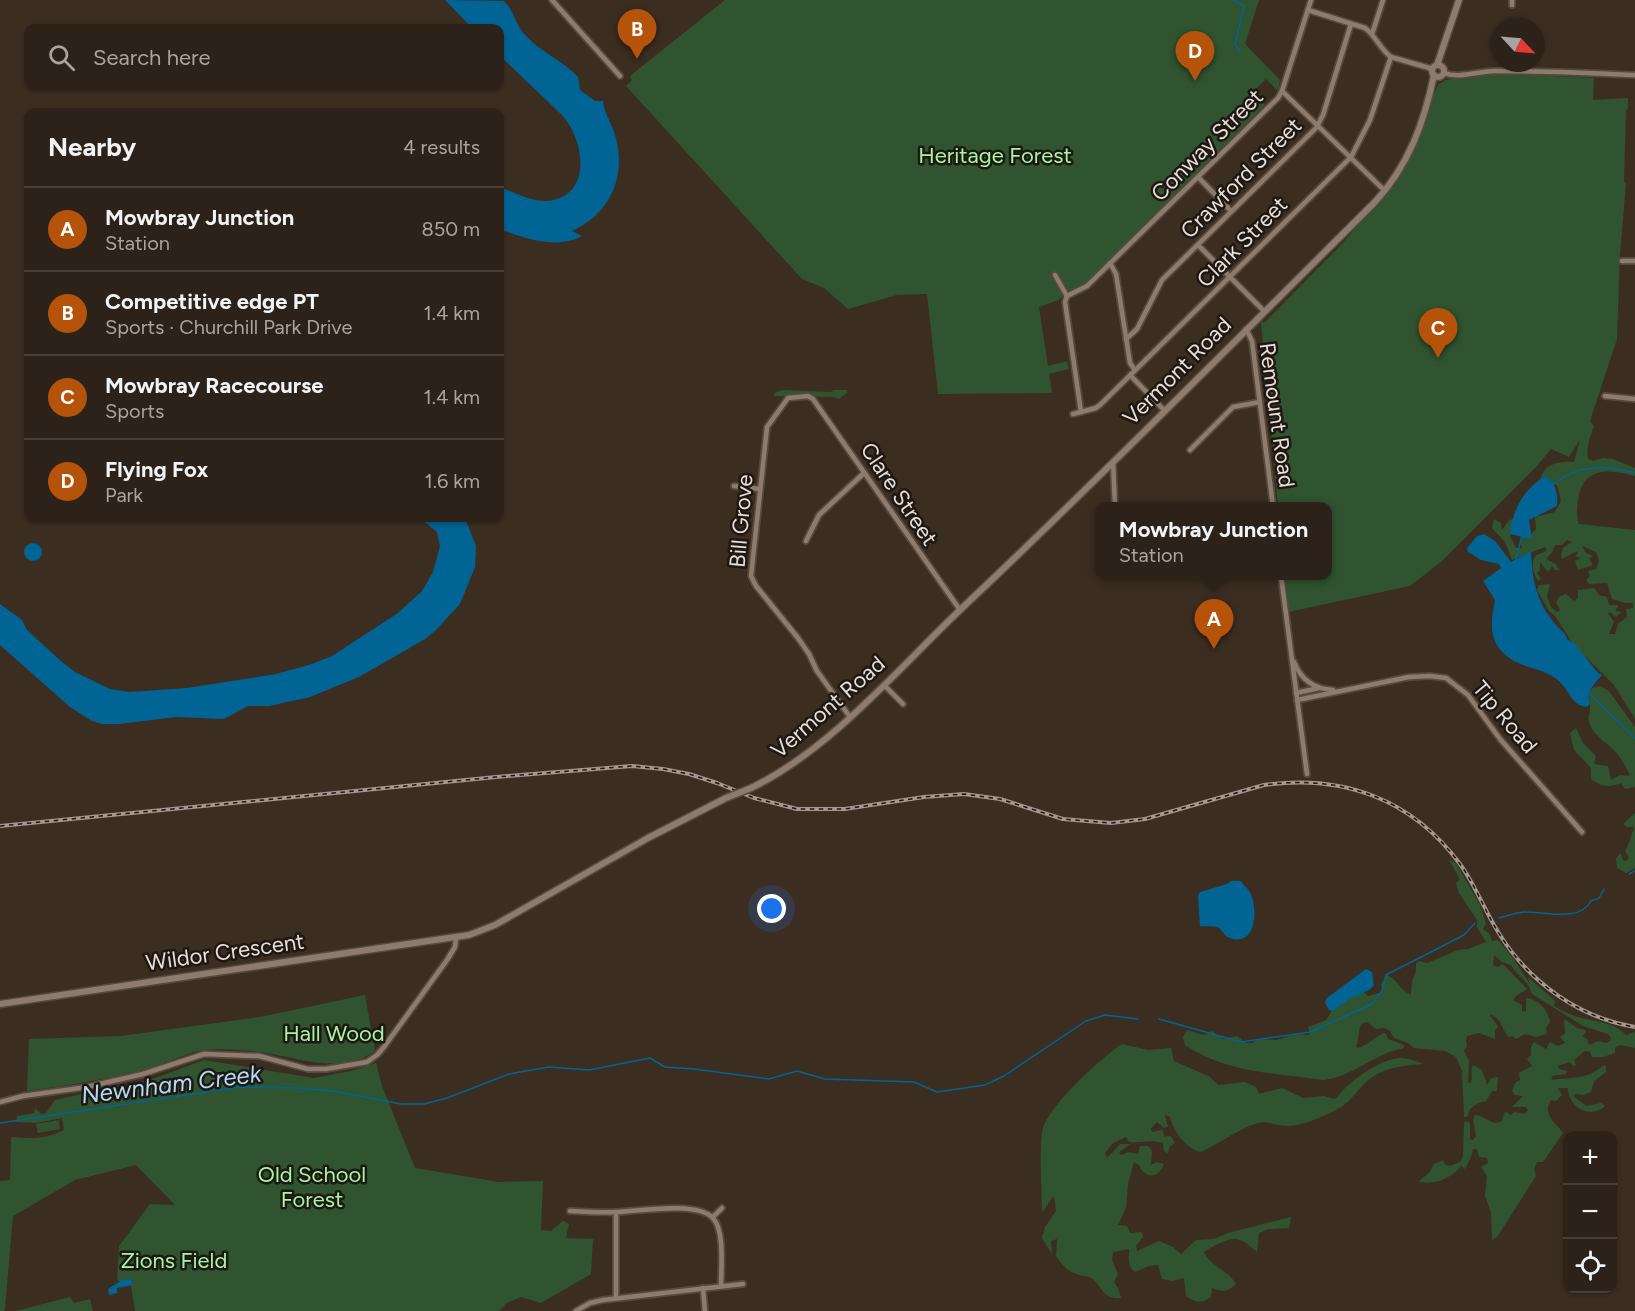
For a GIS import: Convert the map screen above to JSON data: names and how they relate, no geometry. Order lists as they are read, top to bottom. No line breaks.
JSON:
{"streets":{"street":["Conway Street","Crawford Street","Clark Street","Vermont Road","Remount Road","Clare Street","Bill Grove","Tip Road","Wildor Crescent"]},"crossings":[["Vermont Road","Remount Road"],["Vermont Road","Clare Street"],["Vermont Road","Bill Grove"],["Vermont Road","Wildor Crescent"],["Clare Street","Bill Grove"]],"water":["Newnham Creek"],"parks":["Heritage Forest","Hall Wood","Old School Forest","Zions Field"],"north":"bottom right","page":{"pins":["B","D","C","A"],"search":"Search here","heading":["Nearby","4 results"],"list":[{"mark":"A","name":"Mowbray Junction","note":"Station","value":"850 m"},{"mark":"B","name":"Competitive edge PT","note":"Sports · Churchill Park Drive","value":"1.4 km"},{"mark":"C","name":"Mowbray Racecourse","note":"Sports","value":"1.4 km"},{"mark":"D","name":"Flying Fox","note":"Park","value":"1.6 km"}],"popup":["Mowbray Junction","Station"],"map_buttons":["+","−"]}}
